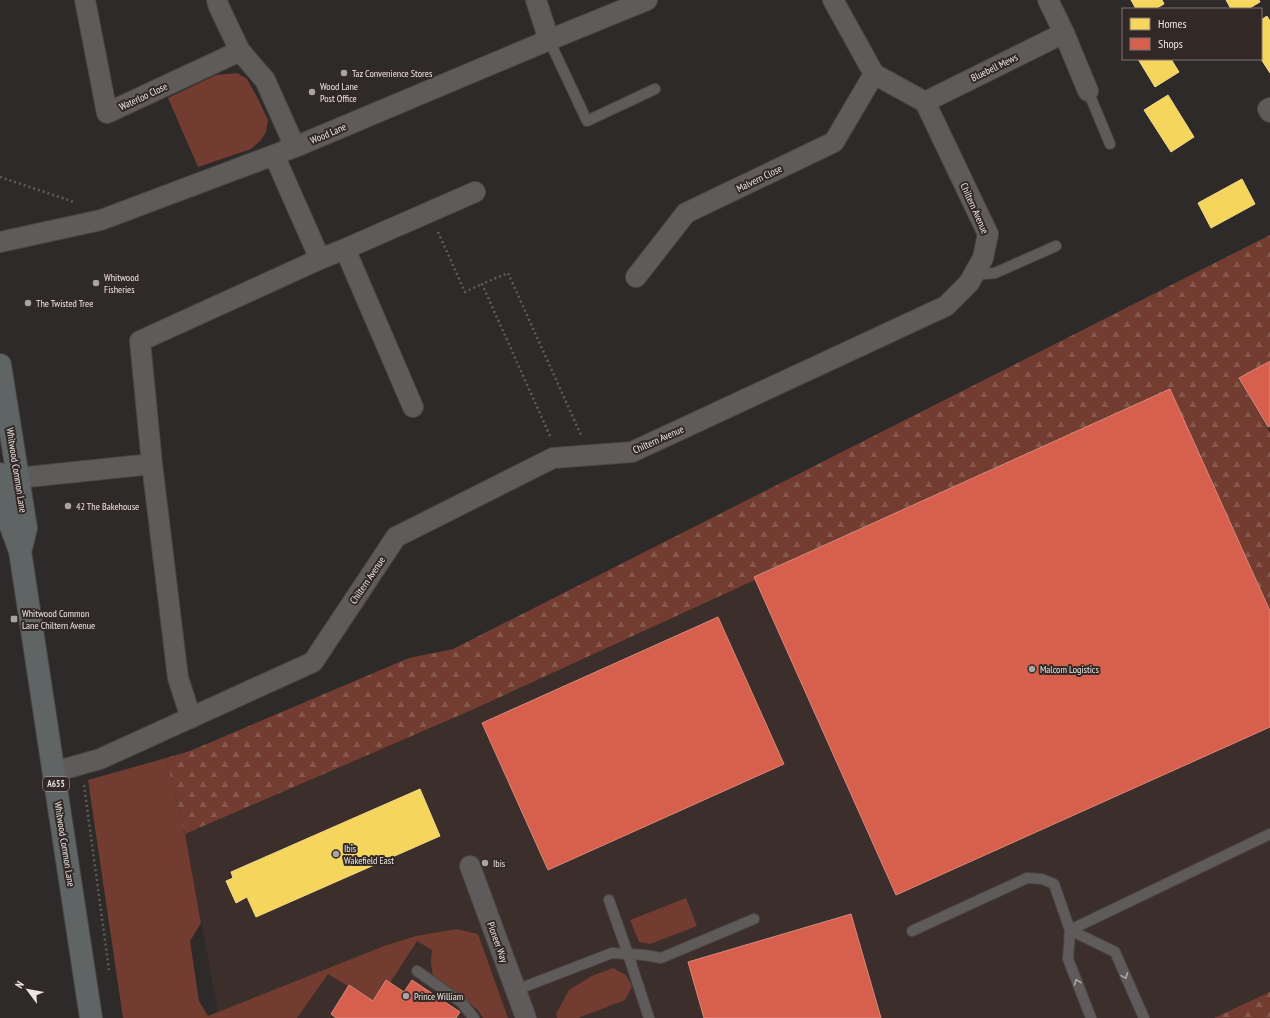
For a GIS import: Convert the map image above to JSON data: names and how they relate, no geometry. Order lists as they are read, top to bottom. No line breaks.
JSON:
{"streets":{"main road":["Whitwood Common Lane","A655"],"street":["Bluebell Mews","Waterloo Close","Wood Lane","Malvern Close","Chiltern Avenue","Pioneer Way"]},"crossings":[["Bluebell Mews","Chiltern Avenue"],["Chiltern Avenue","Whitwood Common Lane"]],"places":{"other":["Taz Convenience Stores","Wood Lane Post Office","Whitwood Fisheries","The Twisted Tree","42 The Bakehouse","Malcom Logistics","Ibis Wakefield East","Ibis","Prince William"],"transit":["Whitwood Common Lane Chiltern Avenue"]},"legend":["Homes","Shops"],"north":"top left"}
